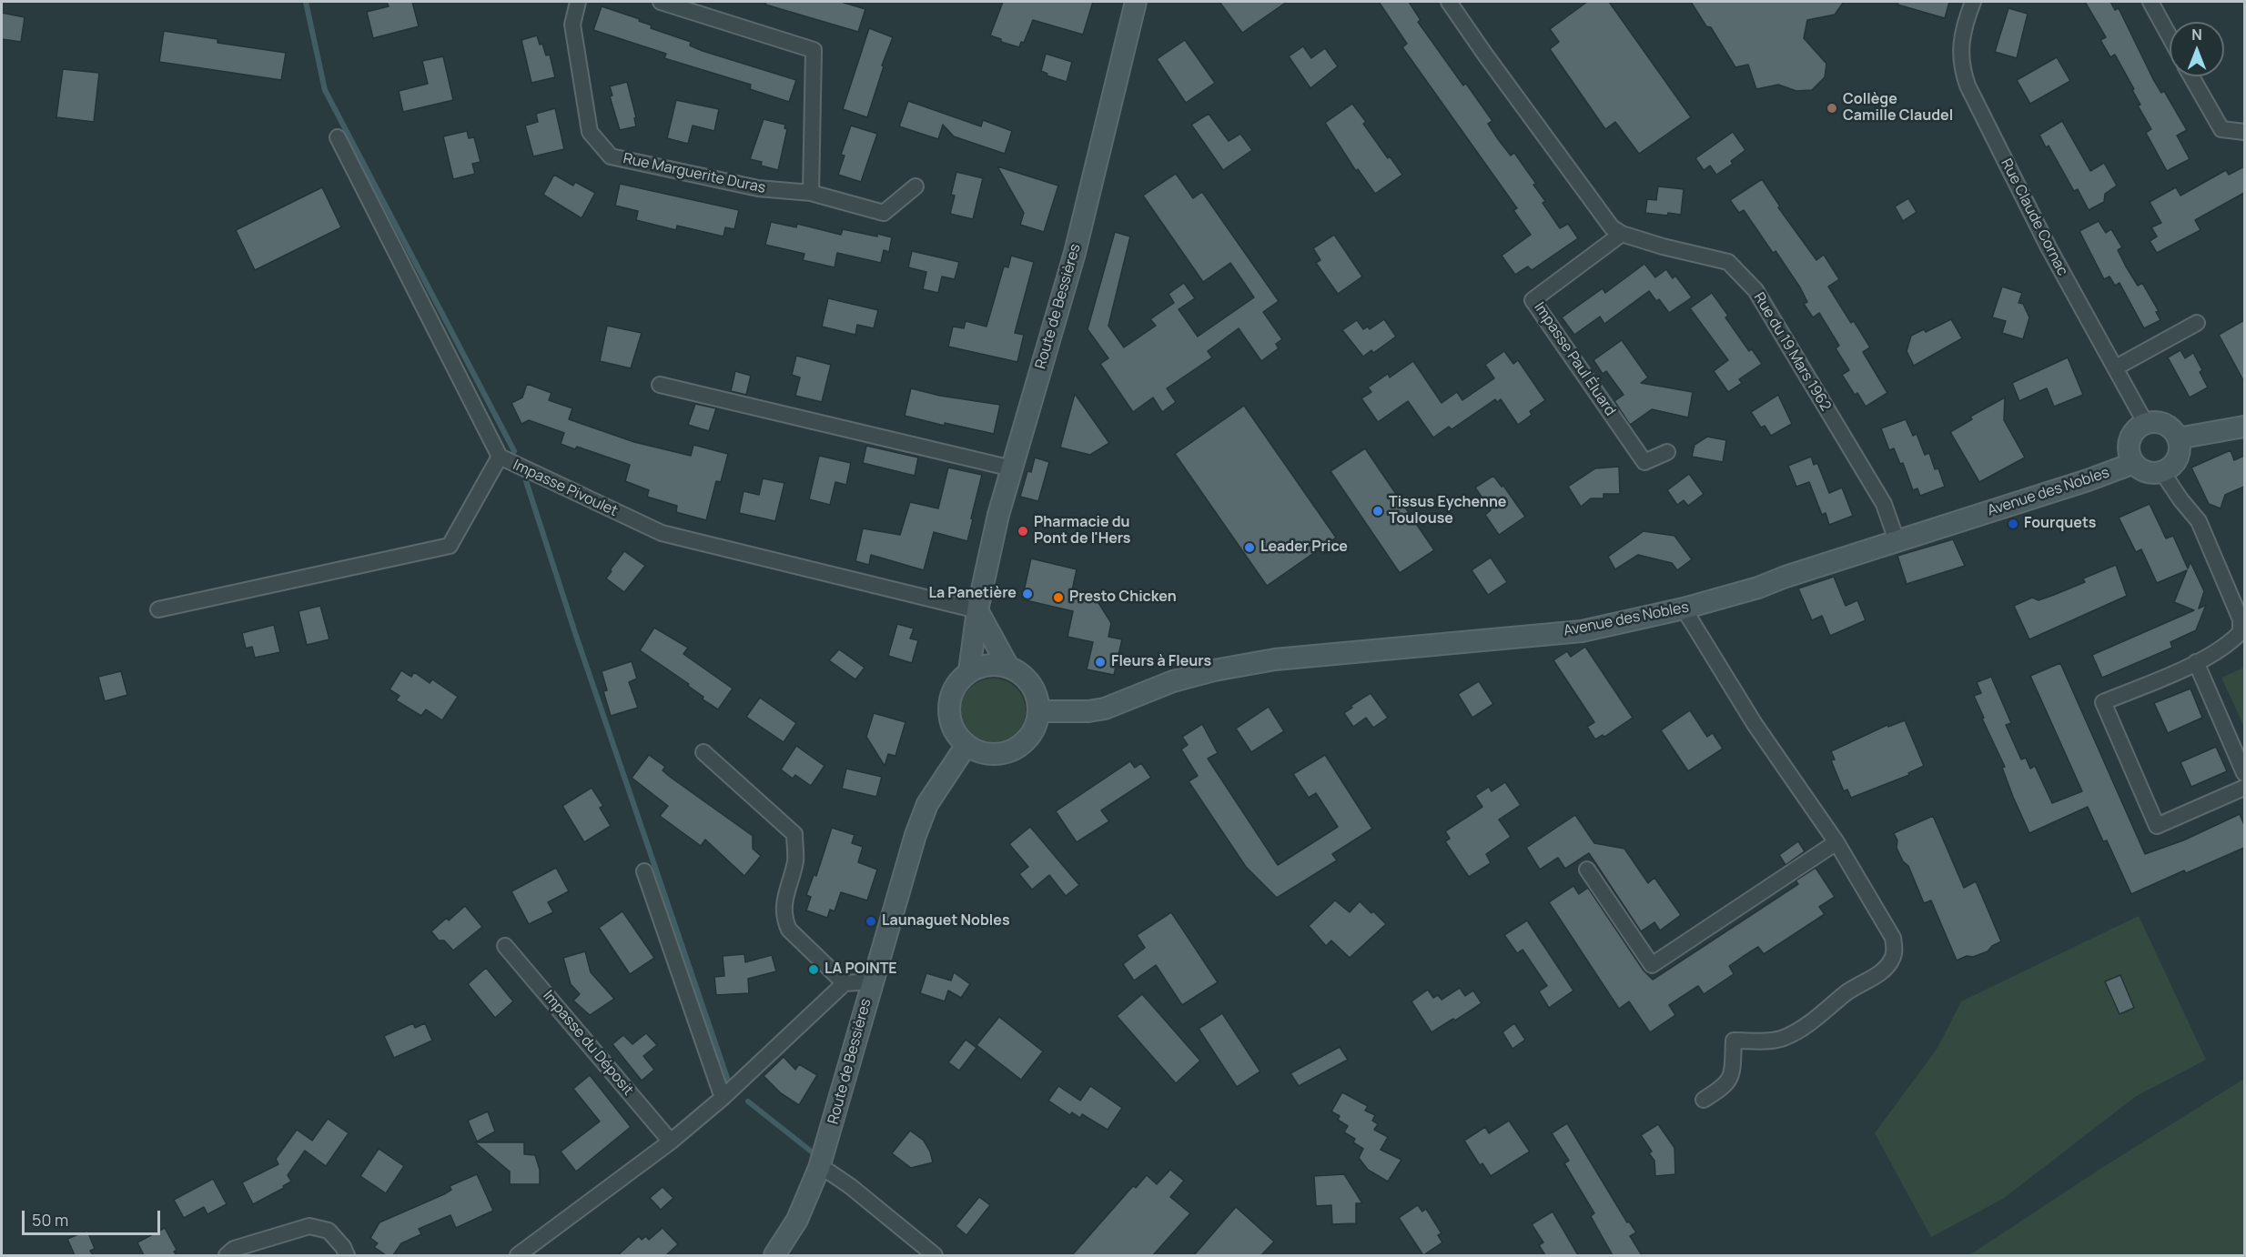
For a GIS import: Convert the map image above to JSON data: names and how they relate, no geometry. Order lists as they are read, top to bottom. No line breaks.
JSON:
{"streets":{"main road":["Route de Bessières","Avenue des Nobles"],"street":["Rue Marguerite Duras","Rue Claude Cornac","Rue du 19 Mars 1962","Impasse Paul Éluard","Impasse Pivoulet","Impasse du Déposit"]},"crossings":[["Rue Claude Cornac","Avenue des Nobles"],["Route de Bessières","Impasse Pivoulet"],["Route de Bessières","Avenue des Nobles"],["Rue du 19 Mars 1962","Impasse Paul Éluard"],["Rue du 19 Mars 1962","Avenue des Nobles"]],"places":["Collège Camille Claudel","Tissus Eychenne Toulouse","Fourquets","Pharmacie du Pont de l'Hers","Leader Price","La Panetière","Presto Chicken","Fleurs à Fleurs","Launaguet Nobles","LA POINTE"],"scale_bar":"50 m","north":"top"}
